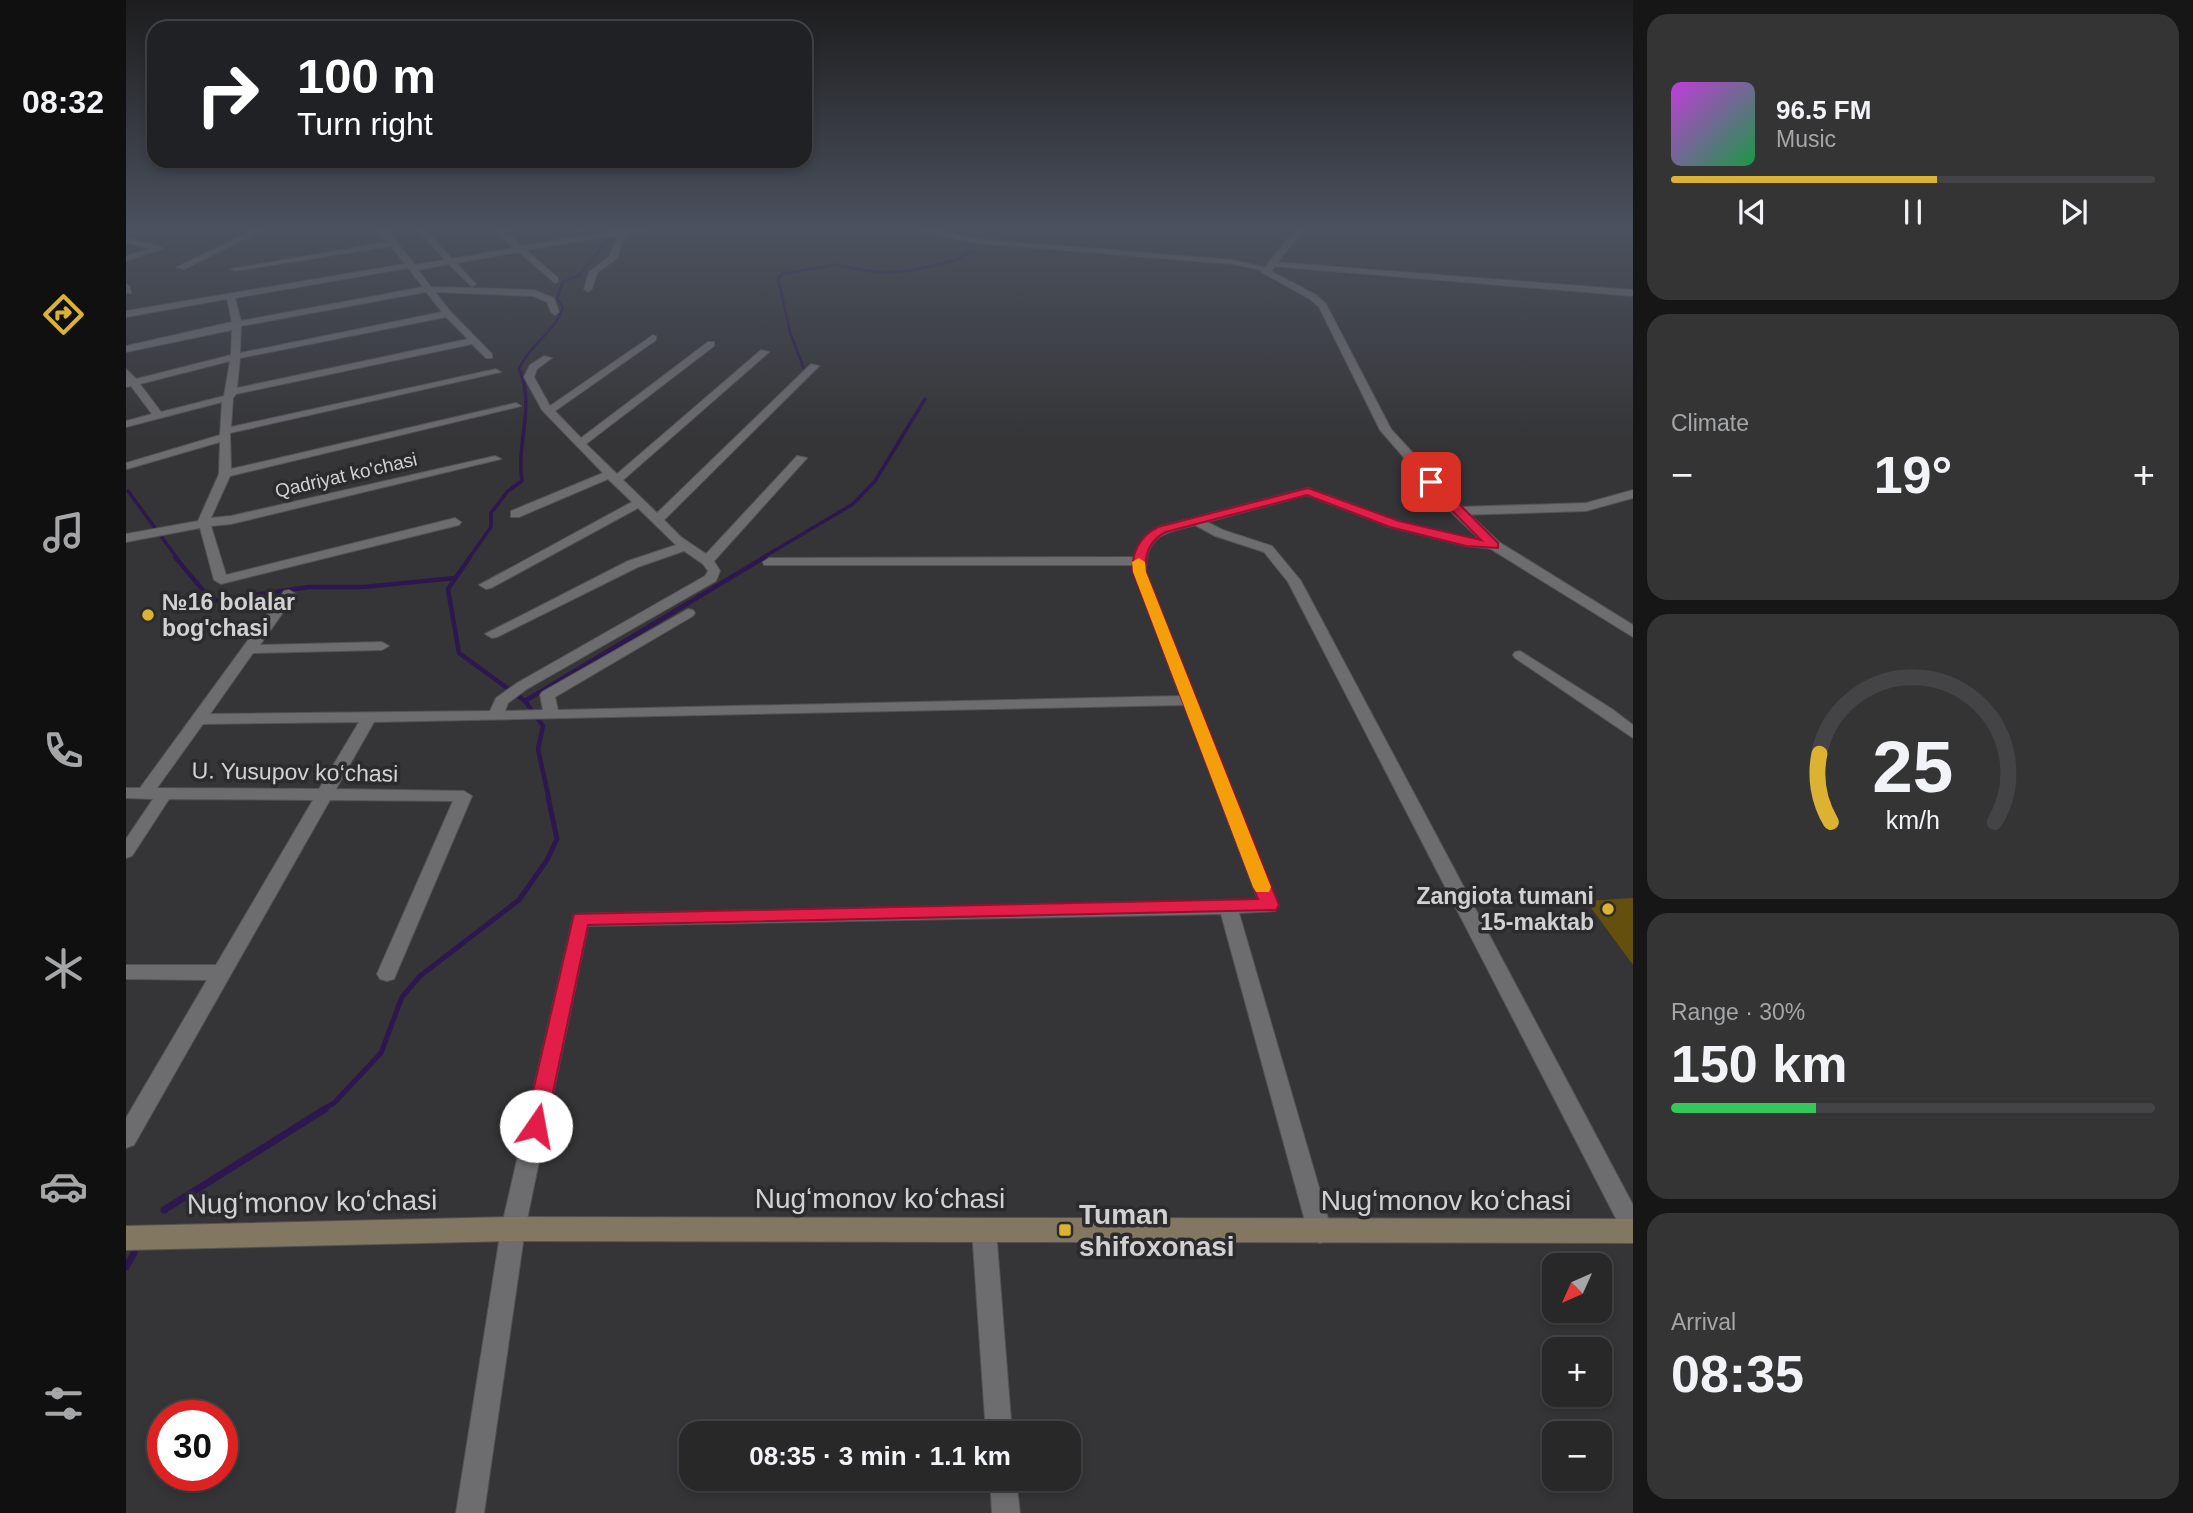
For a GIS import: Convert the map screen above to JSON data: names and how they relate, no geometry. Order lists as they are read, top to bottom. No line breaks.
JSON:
{"streets":{"main road":["Nugʻmonov koʻchasi"],"street":["Qadriyat ko'chasi","U. Yusupov ko‘chasi"]},"places":{"other":["№16 bolalar bog'chasi","Zangiota tumani 15-maktab"],"transit":["Tuman shifoxonasi"]},"north":"bottom left","page":{"tabs":"08:32","turn":["100 m","Turn right"],"song":["96.5 FM","Music"],"tile":["Climate",["Range · 30%","150 km"],["Arrival","08:35"]],"heat":["−","19°","+"],"map_buttons":["+","−"],"limit":"30","trip":"08:35 · 3 min · 1.1 km","gauge":["25","km/h"]}}
